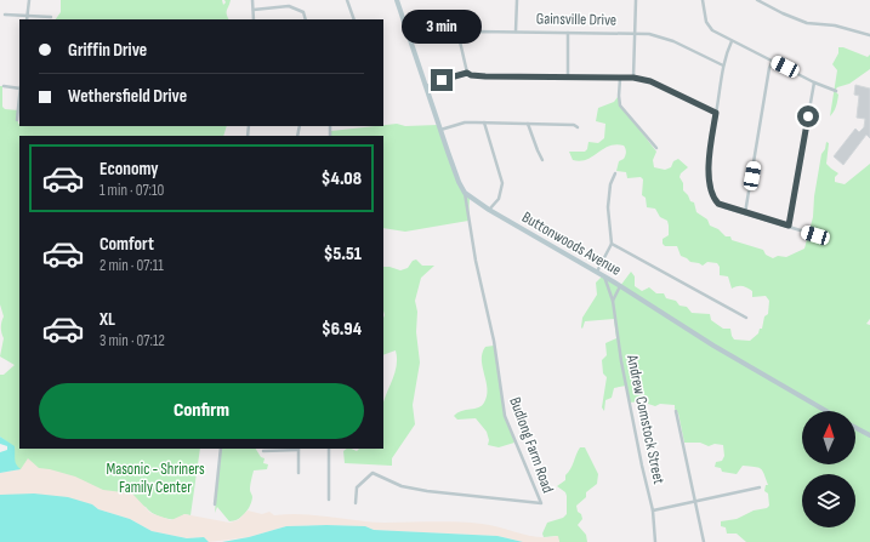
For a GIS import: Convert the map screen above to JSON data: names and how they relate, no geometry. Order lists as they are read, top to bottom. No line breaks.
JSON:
{"streets":{"street":["Gainsville Drive","Buttonwoods Avenue","Andrew Comstock Street","Budlong Farm Road"]},"crossings":[["Buttonwoods Avenue","Andrew Comstock Street"],["Buttonwoods Avenue","Budlong Farm Road"]],"parks":["Masonic - Shriners Family Center"],"north":"top","page":{"bubble":"3 min","banner":["Griffin Drive","Wethersfield Drive"],"list":[{"name":"Economy","note":"1 min · 07:10","value":"$4.08"},{"name":"Comfort","note":"2 min · 07:11","value":"$5.51"},{"name":"XL","note":"3 min · 07:12","value":"$6.94"}],"buttons":"Confirm"}}
